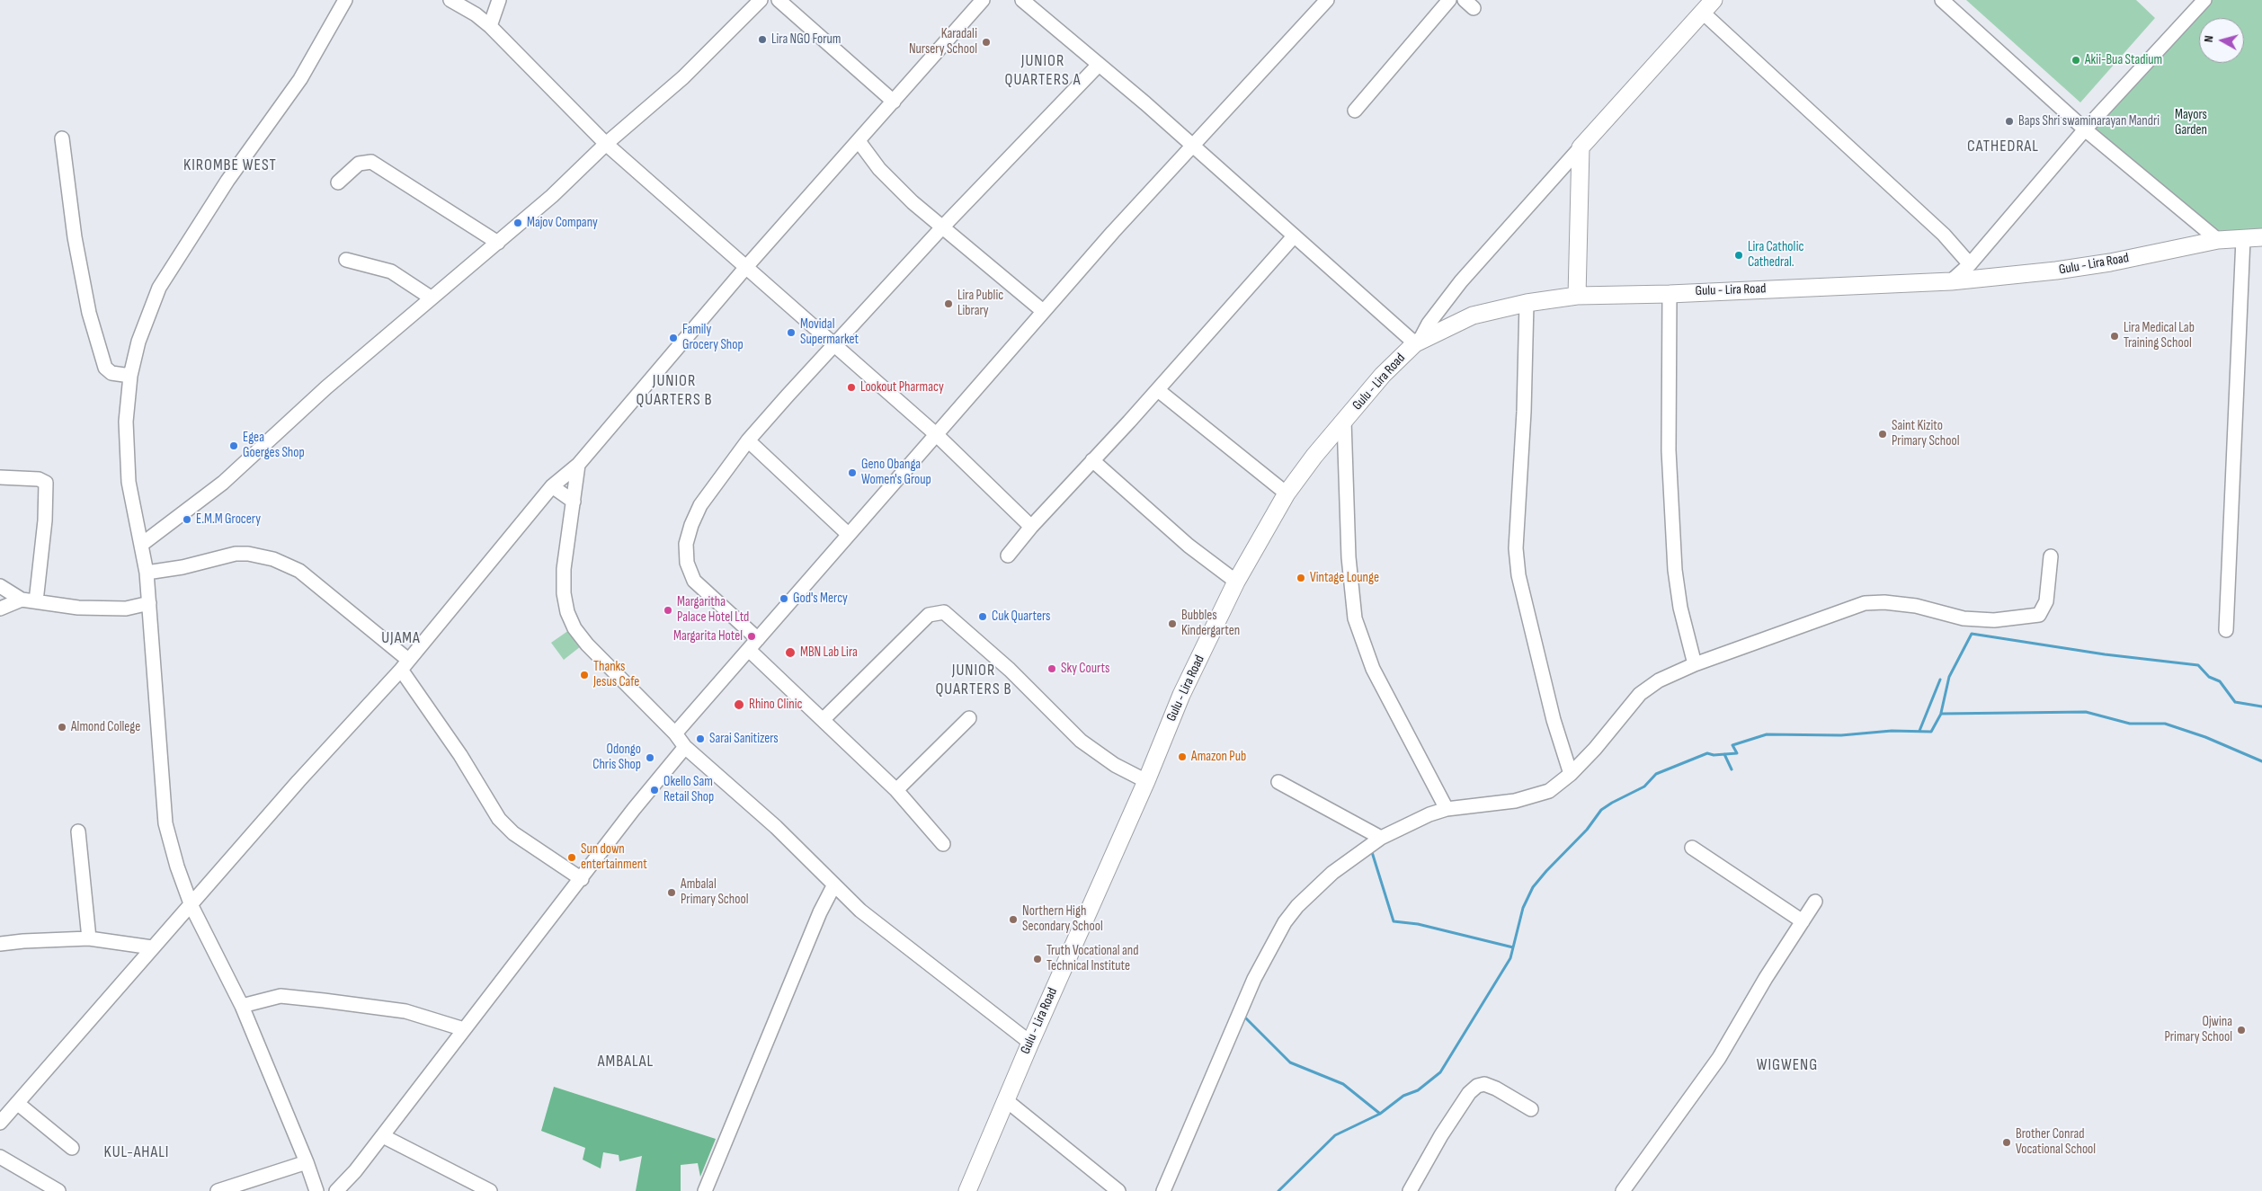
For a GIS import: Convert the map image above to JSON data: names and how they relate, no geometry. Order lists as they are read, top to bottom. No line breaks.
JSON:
{"streets":{"main road":["Gulu - Lira Road"]},"districts":["JUNIOR QUARTERS A","CATHEDRAL","KIROMBE WEST","JUNIOR QUARTERS B","UJAMA","JUNIOR QUARTERS B","AMBALAL","WIGWENG","KUL-AHALI"],"parks":["Mayors Garden"],"places":["Lira NGO Forum","Karadali Nursery School","Akii-Bua Stadium","Baps Shri swaminarayan Mandri","Majov Company","Lira Catholic Cathedral.","Lira Public Library","Movidal Supermarket","Lira Medical Lab Training School","Family Grocery Shop","Lookout Pharmacy","Saint Kizito Primary School","Egea Goerges Shop","Geno Obanga Women's Group","E.M.M Grocery","Vintage Lounge","God's Mercy","Margaritha Palace Hotel Ltd","Cuk Quarters","Bubbles Kindergarten","Margarita Hotel","MBN Lab Lira","Sky Courts","Thanks Jesus Cafe","Rhino Clinic","Almond College","Sarai Sanitizers","Amazon Pub","Odongo Chris Shop","Okello Sam Retail Shop","Sun down entertainment","Ambalal Primary School","Northern High Secondary School","Truth Vocational and Technical Institute","Ojwina Primary School","Brother Conrad Vocational School"],"north":"left"}
